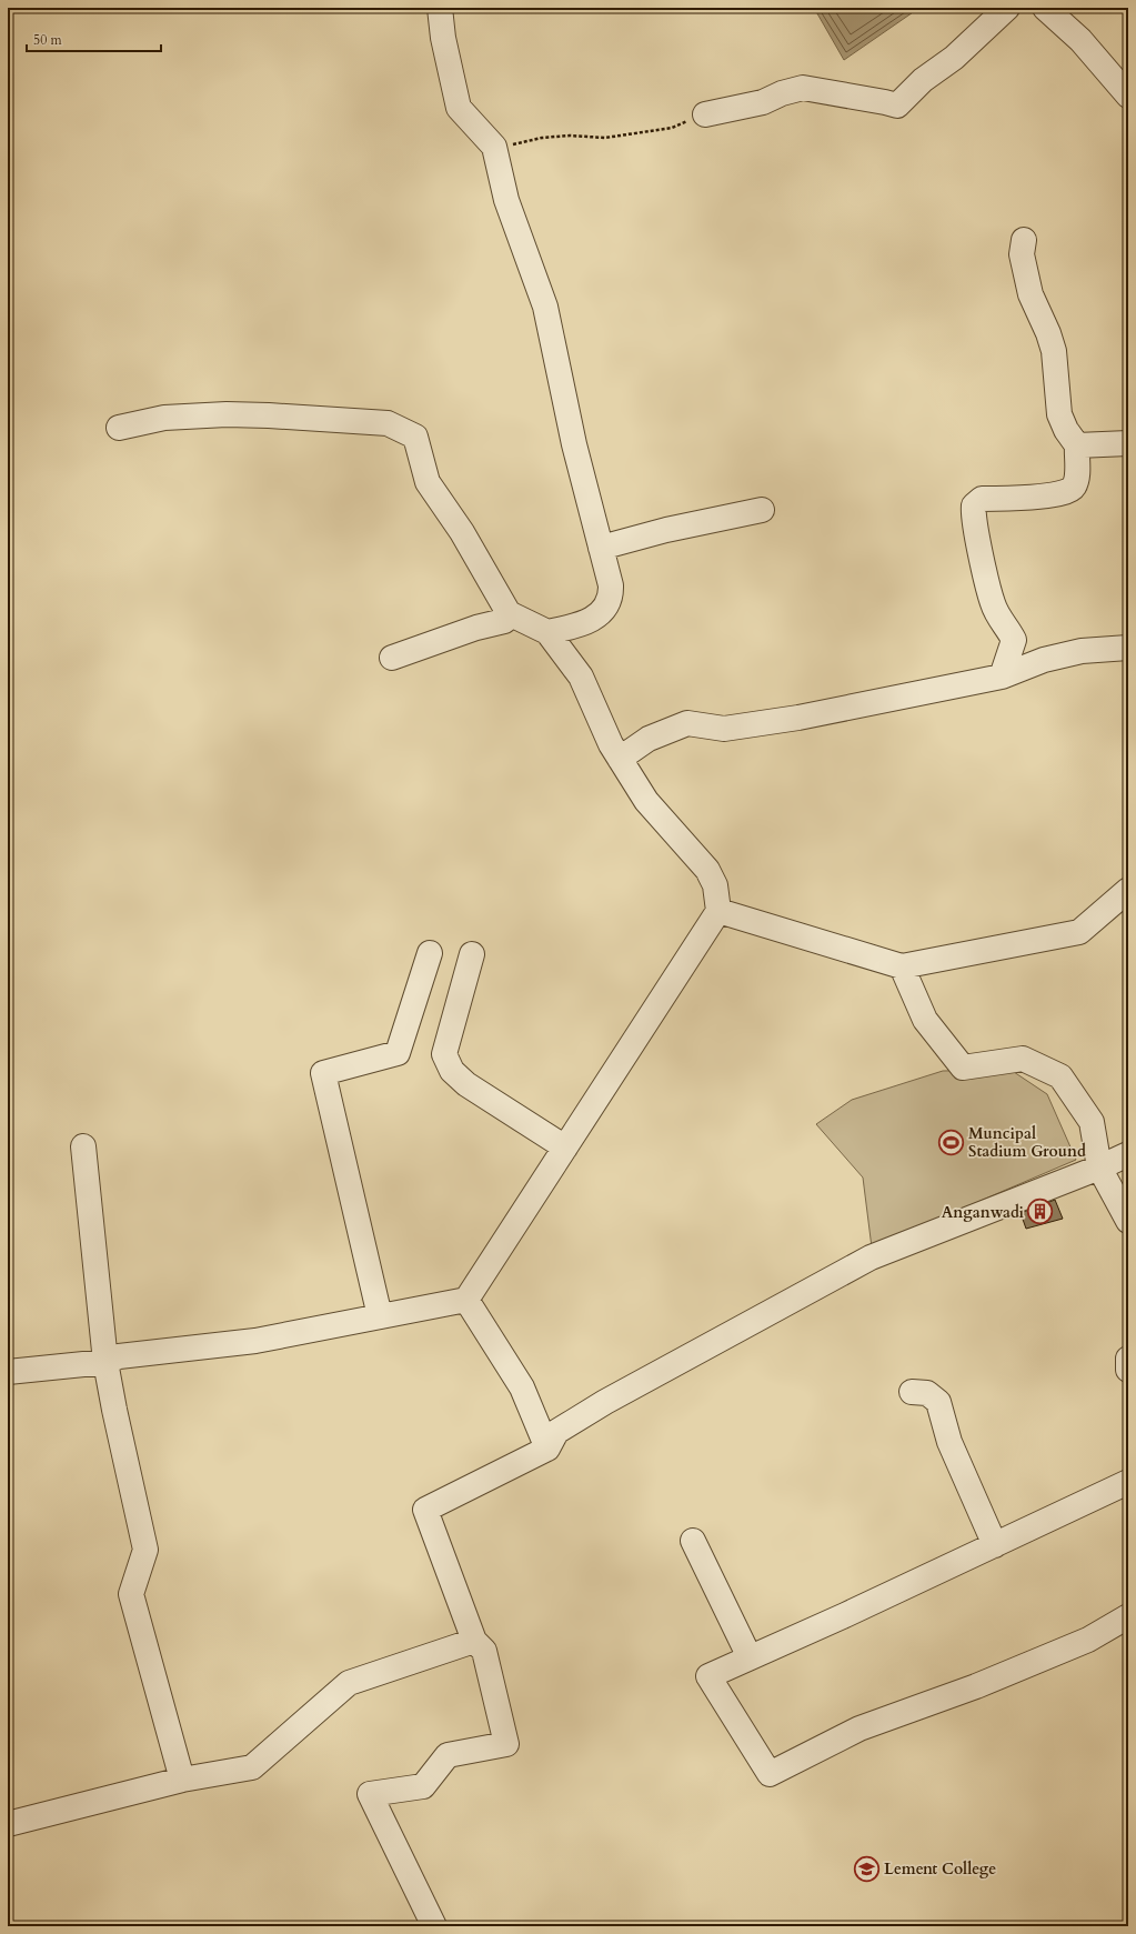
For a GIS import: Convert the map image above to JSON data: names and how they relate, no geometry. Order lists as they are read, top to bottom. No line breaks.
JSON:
{"places":{"sports":["Muncipal Stadium Ground"],"building":["Anganwadi"],"school or university":["Lement College"]},"scale_bar":"50 m"}
